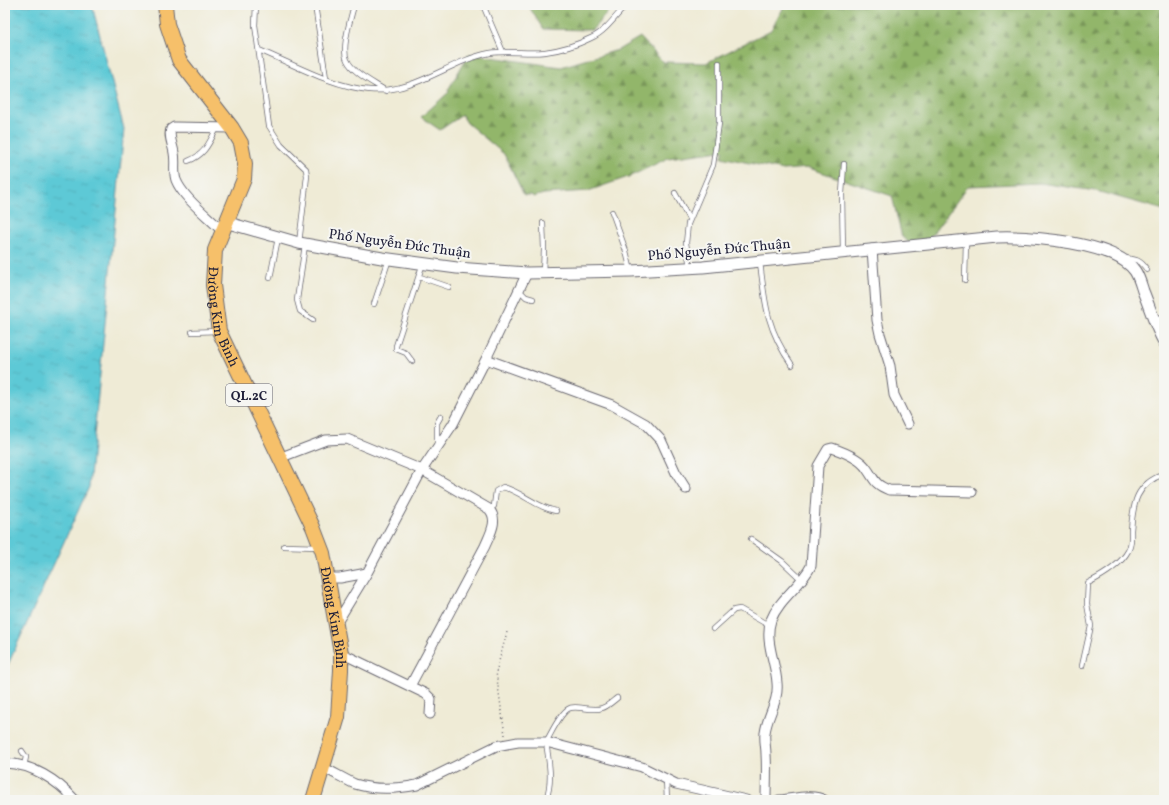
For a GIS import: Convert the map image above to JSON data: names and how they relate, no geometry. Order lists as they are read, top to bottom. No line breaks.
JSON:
{"streets":{"main road":["Đường Kim Bình","QL.2C"],"street":["Phố Nguyễn Đức Thuận"]},"crossings":[["Phố Nguyễn Đức Thuận","Đường Kim Bình"]]}
